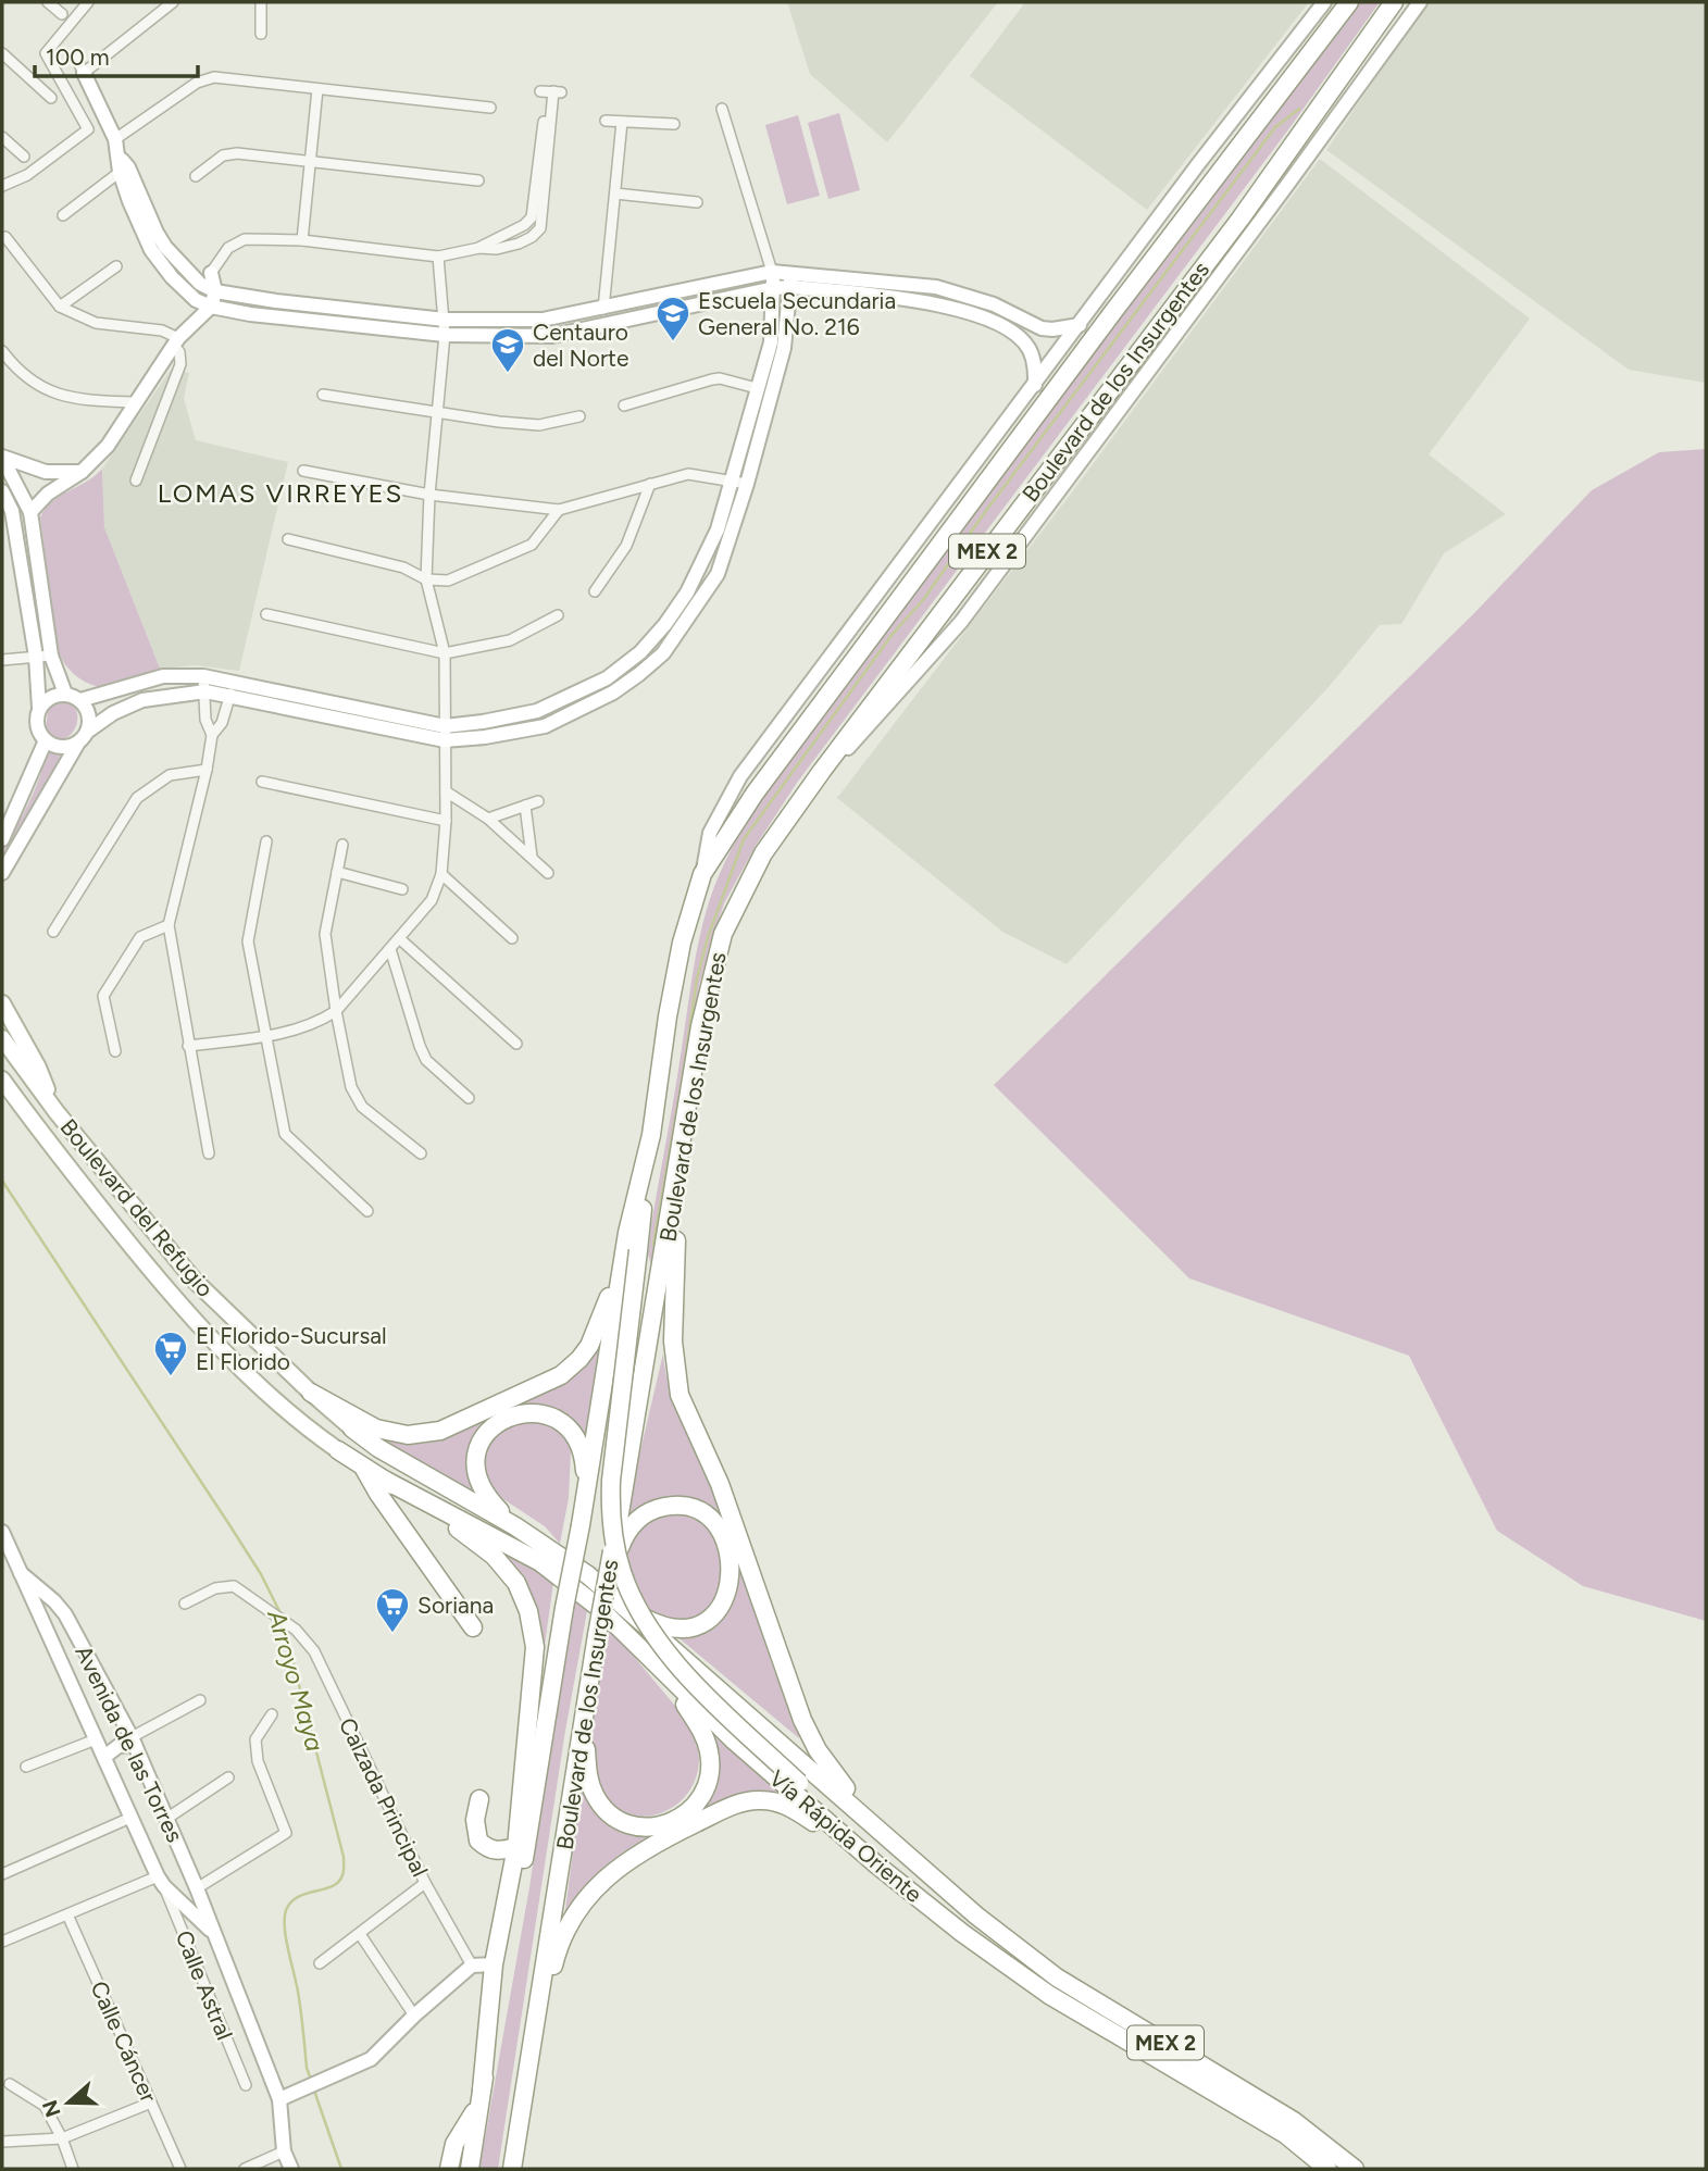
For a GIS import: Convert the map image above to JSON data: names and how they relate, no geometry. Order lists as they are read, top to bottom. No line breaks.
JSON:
{"streets":{"highway":["Boulevard de los Insurgentes","MEX 2","Vía Rápida Oriente"],"main road":["Boulevard del Refugio"],"street":["Avenida de las Torres","Calzada Principal","Calle Astral","Calle Cáncer"]},"crossings":[["Avenida de las Torres","Calle Astral"]],"districts":["LOMAS VIRREYES"],"water":["Arroyo Maya"],"places":{"school or university":["Escuela Secundaria General No. 216","Centauro del Norte"],"supermarket":["El Florido-Sucursal El Florido","Soriana"]},"scale_bar":"100 m","north":"left"}
